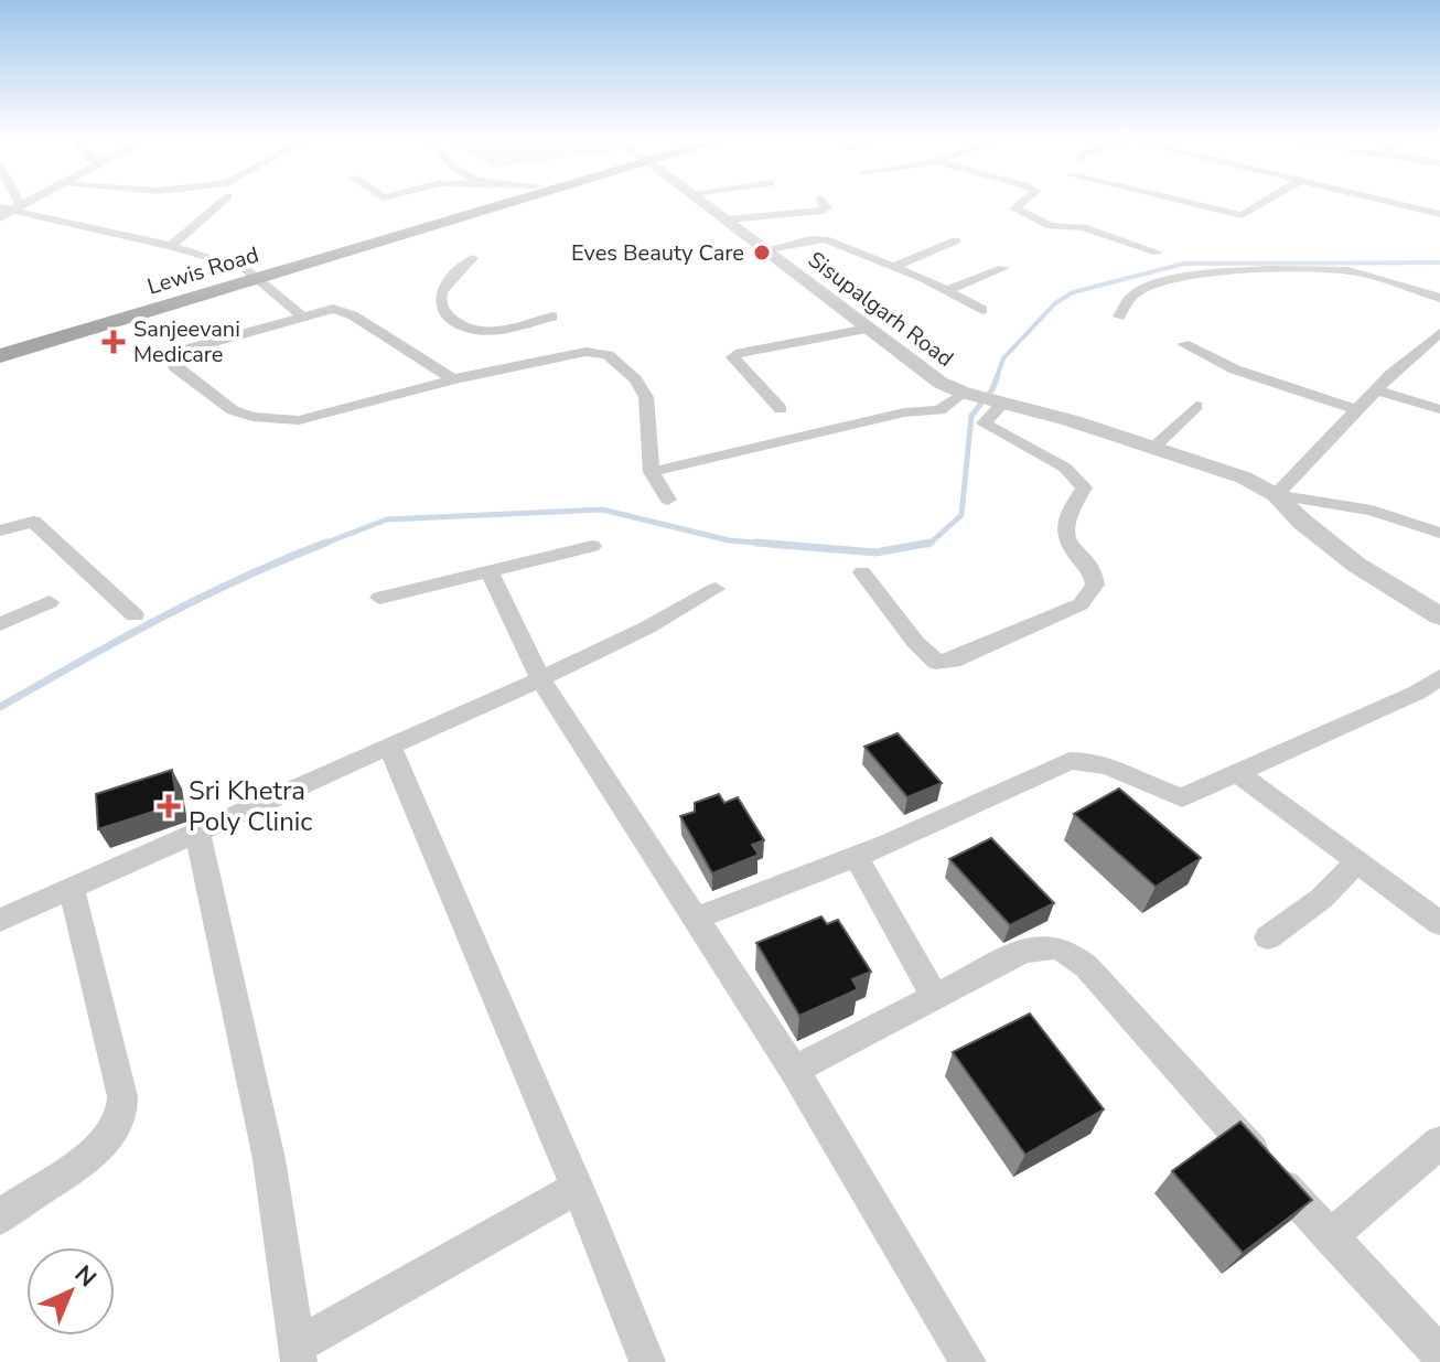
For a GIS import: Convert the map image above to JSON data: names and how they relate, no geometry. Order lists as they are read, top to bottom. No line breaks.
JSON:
{"streets":{"main road":["Lewis Road"],"street":["Sisupalgarh Road"]},"places":{"other":["Eves Beauty Care"],"health":["Sanjeevani Medicare","Sri Khetra Poly Clinic"]},"north":"top right"}
